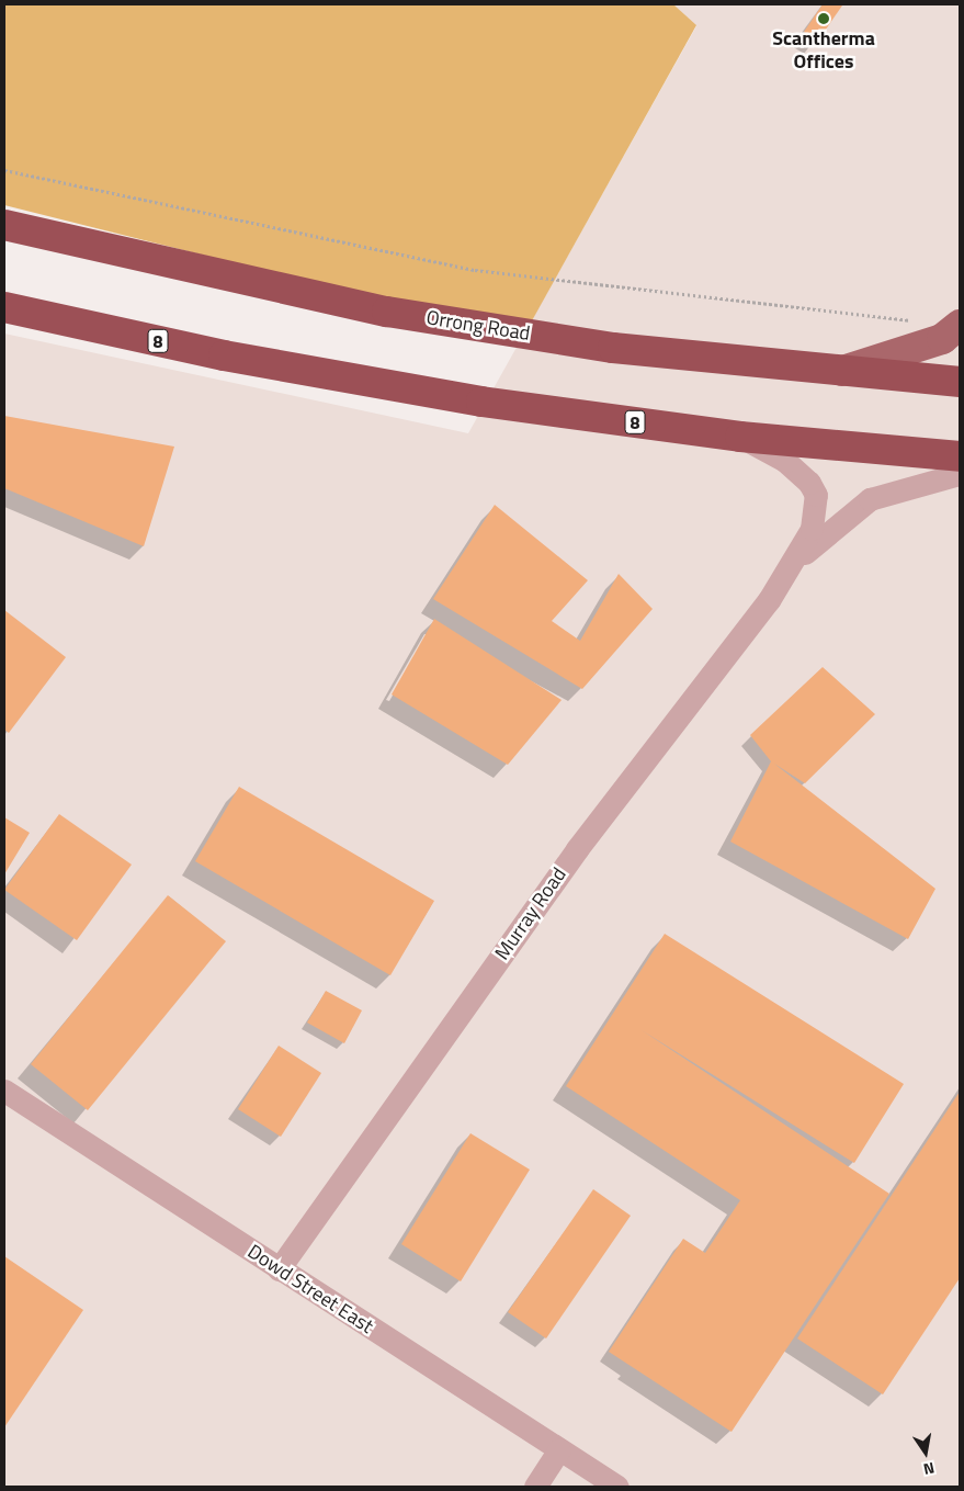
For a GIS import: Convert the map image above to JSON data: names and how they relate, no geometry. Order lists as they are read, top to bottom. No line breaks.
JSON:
{"streets":{"highway":["Orrong Road","8"],"street":["Murray Road","Dowd Street East"]},"crossings":[["8","Murray Road"],["Murray Road","Dowd Street East"]],"places":["Scantherma Offices"],"north":"bottom"}
